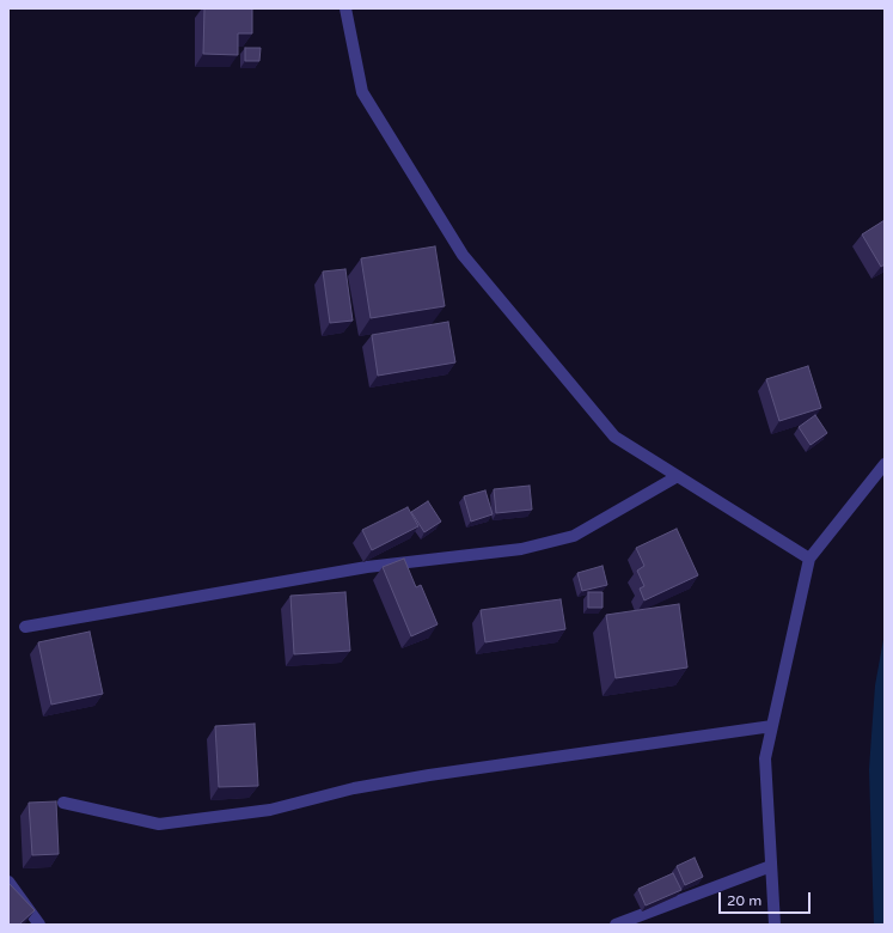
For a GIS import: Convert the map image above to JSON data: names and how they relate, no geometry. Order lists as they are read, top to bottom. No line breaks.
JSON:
{"scale_bar":"20 m"}
